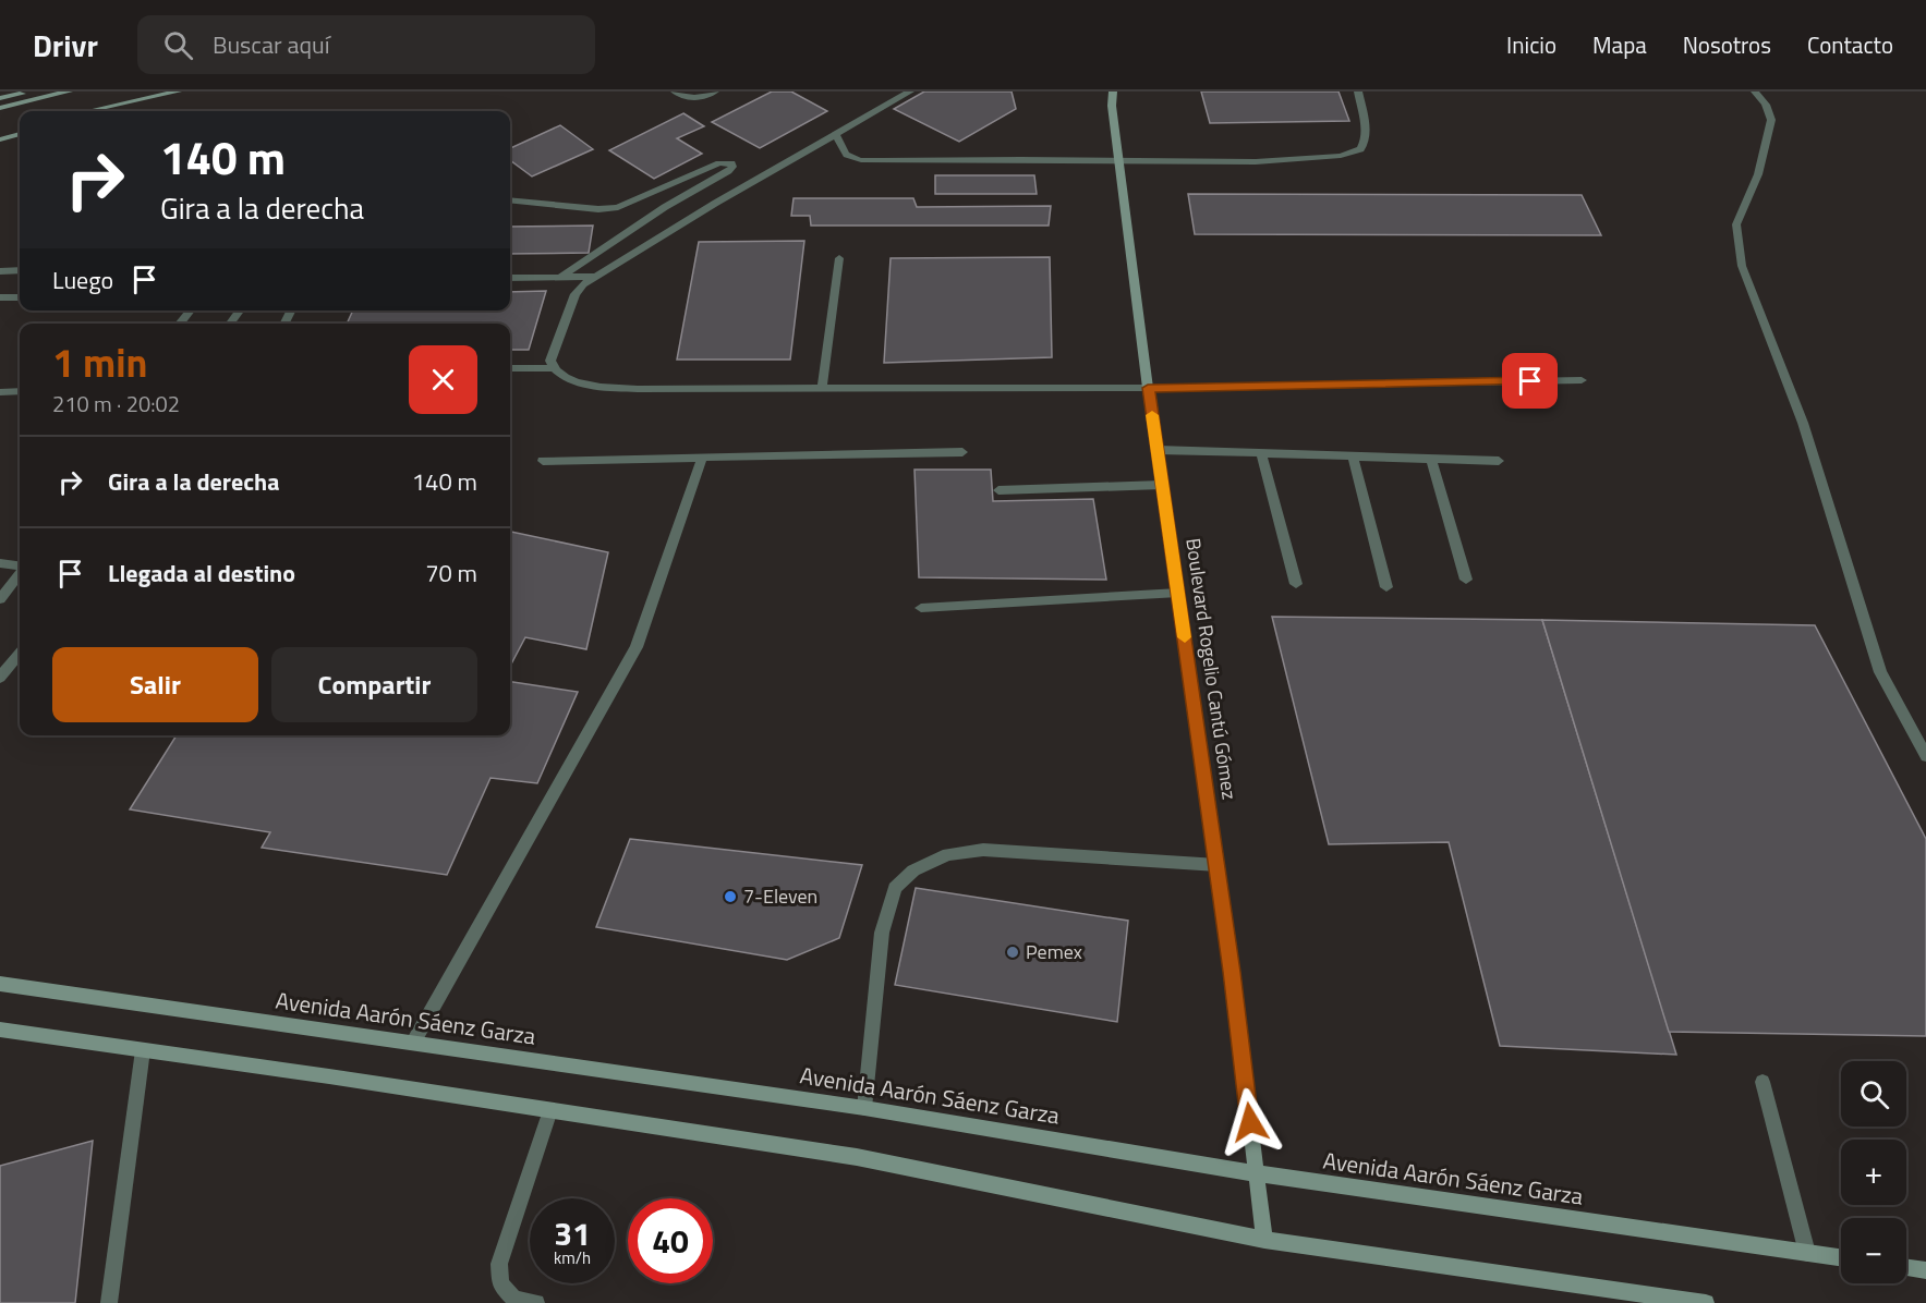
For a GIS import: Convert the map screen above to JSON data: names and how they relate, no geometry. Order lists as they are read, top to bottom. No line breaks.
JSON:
{"streets":{"main road":["Boulevard Rogelio Cantú Gómez","Avenida Aarón Sáenz Garza"]},"crossings":[["Boulevard Rogelio Cantú Gómez","Avenida Aarón Sáenz Garza"]],"places":["7-Eleven","Pemex"],"page":{"header":"Drivr","search":"Buscar aquí","nav":["Inicio","Mapa","Nosotros","Contacto"],"turn":["140 m","Gira a la derecha"],"then":"Luego","heading":["1 min","210 m · 20:02"],"list":[{"name":"Gira a la derecha","value":"140 m"},{"name":"Llegada al destino","value":"70 m"}],"buttons":["Salir","Compartir"],"map_buttons":["+","−"],"speed":"31 km/h","limit":"40"}}
